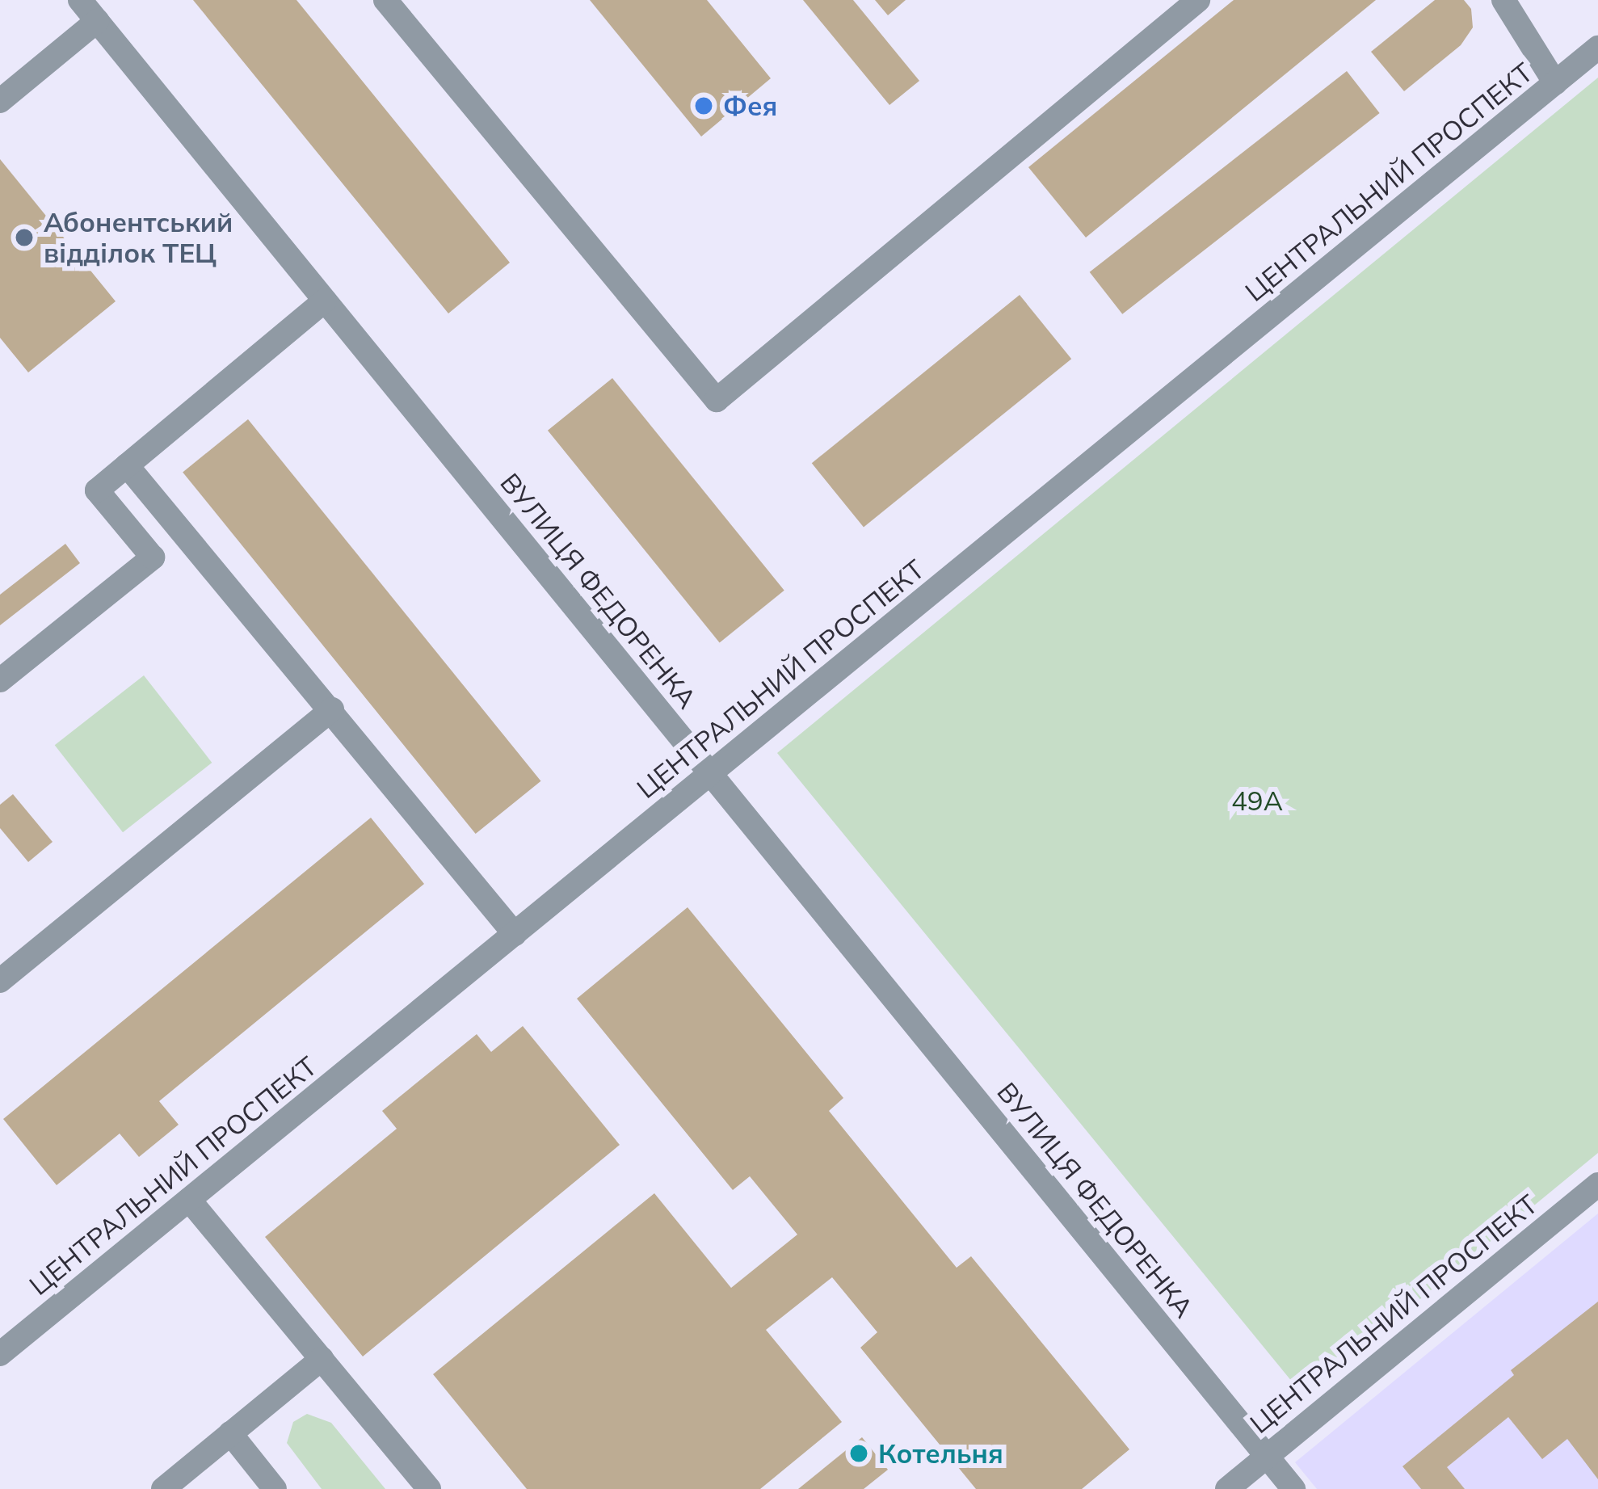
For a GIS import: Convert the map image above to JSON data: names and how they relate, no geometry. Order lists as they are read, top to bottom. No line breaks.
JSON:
{"streets":{"street":["ЦЕНТРАЛЬНИЙ ПРОСПЕКТ","ВУЛИЦЯ ФЕДОРЕНКА"]},"crossings":[["ЦЕНТРАЛЬНИЙ ПРОСПЕКТ","ВУЛИЦЯ ФЕДОРЕНКА"]],"parks":["49А"],"places":["Фея","Абонентський відділок ТЕЦ","Котельня"]}
